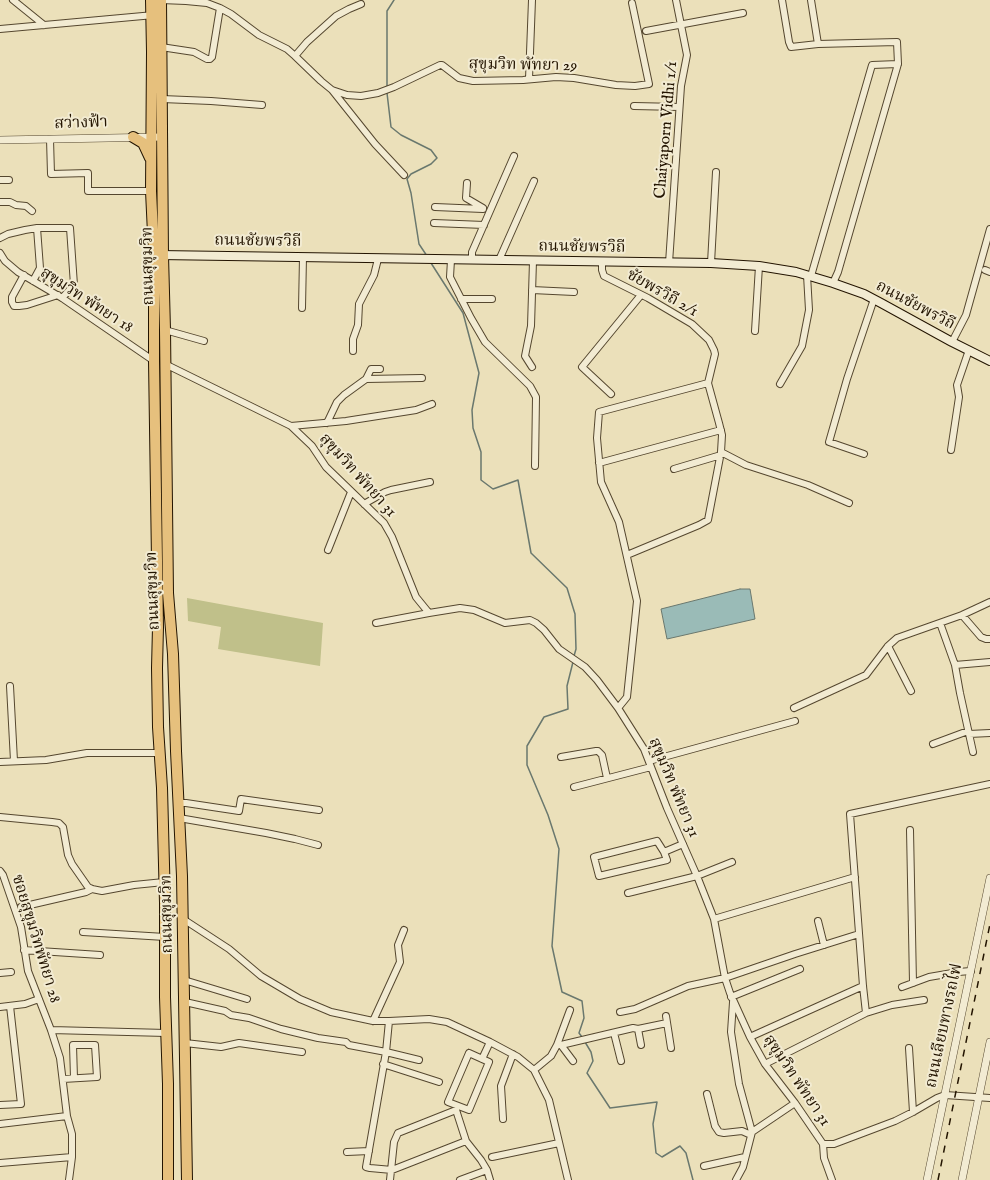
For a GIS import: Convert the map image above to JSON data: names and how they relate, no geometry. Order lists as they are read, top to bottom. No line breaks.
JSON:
{"streets":{"highway":["ถนนสุขุมวิท"],"main road":["ถนนชัยพรวิถี"],"street":["สุขุมวิท พัทยา 29","สว่างฟ้า","Chaiyaporn Vidhi 1/1","ชัยพรวิถี 2/1","สุขุมวิท พัทยา 18","สุขุมวิท พัทยา 31","ซอยสุขุมวิทพัทยา 28","ถนนเลียบทางรถไฟ"]},"crossings":[["สุขุมวิท พัทยา 29","ถนนสุขุมวิท"],["สว่างฟ้า","ถนนสุขุมวิท"],["Chaiyaporn Vidhi 1/1","ถนนชัยพรวิถี"],["ถนนชัยพรวิถี","ถนนสุขุมวิท"],["ถนนชัยพรวิถี","ชัยพรวิถี 2/1"],["ถนนสุขุมวิท","สุขุมวิท พัทยา 18"],["ถนนสุขุมวิท","สุขุมวิท พัทยา 31"],["สุขุมวิท พัทยา 31","ถนนเลียบทางรถไฟ"]]}
